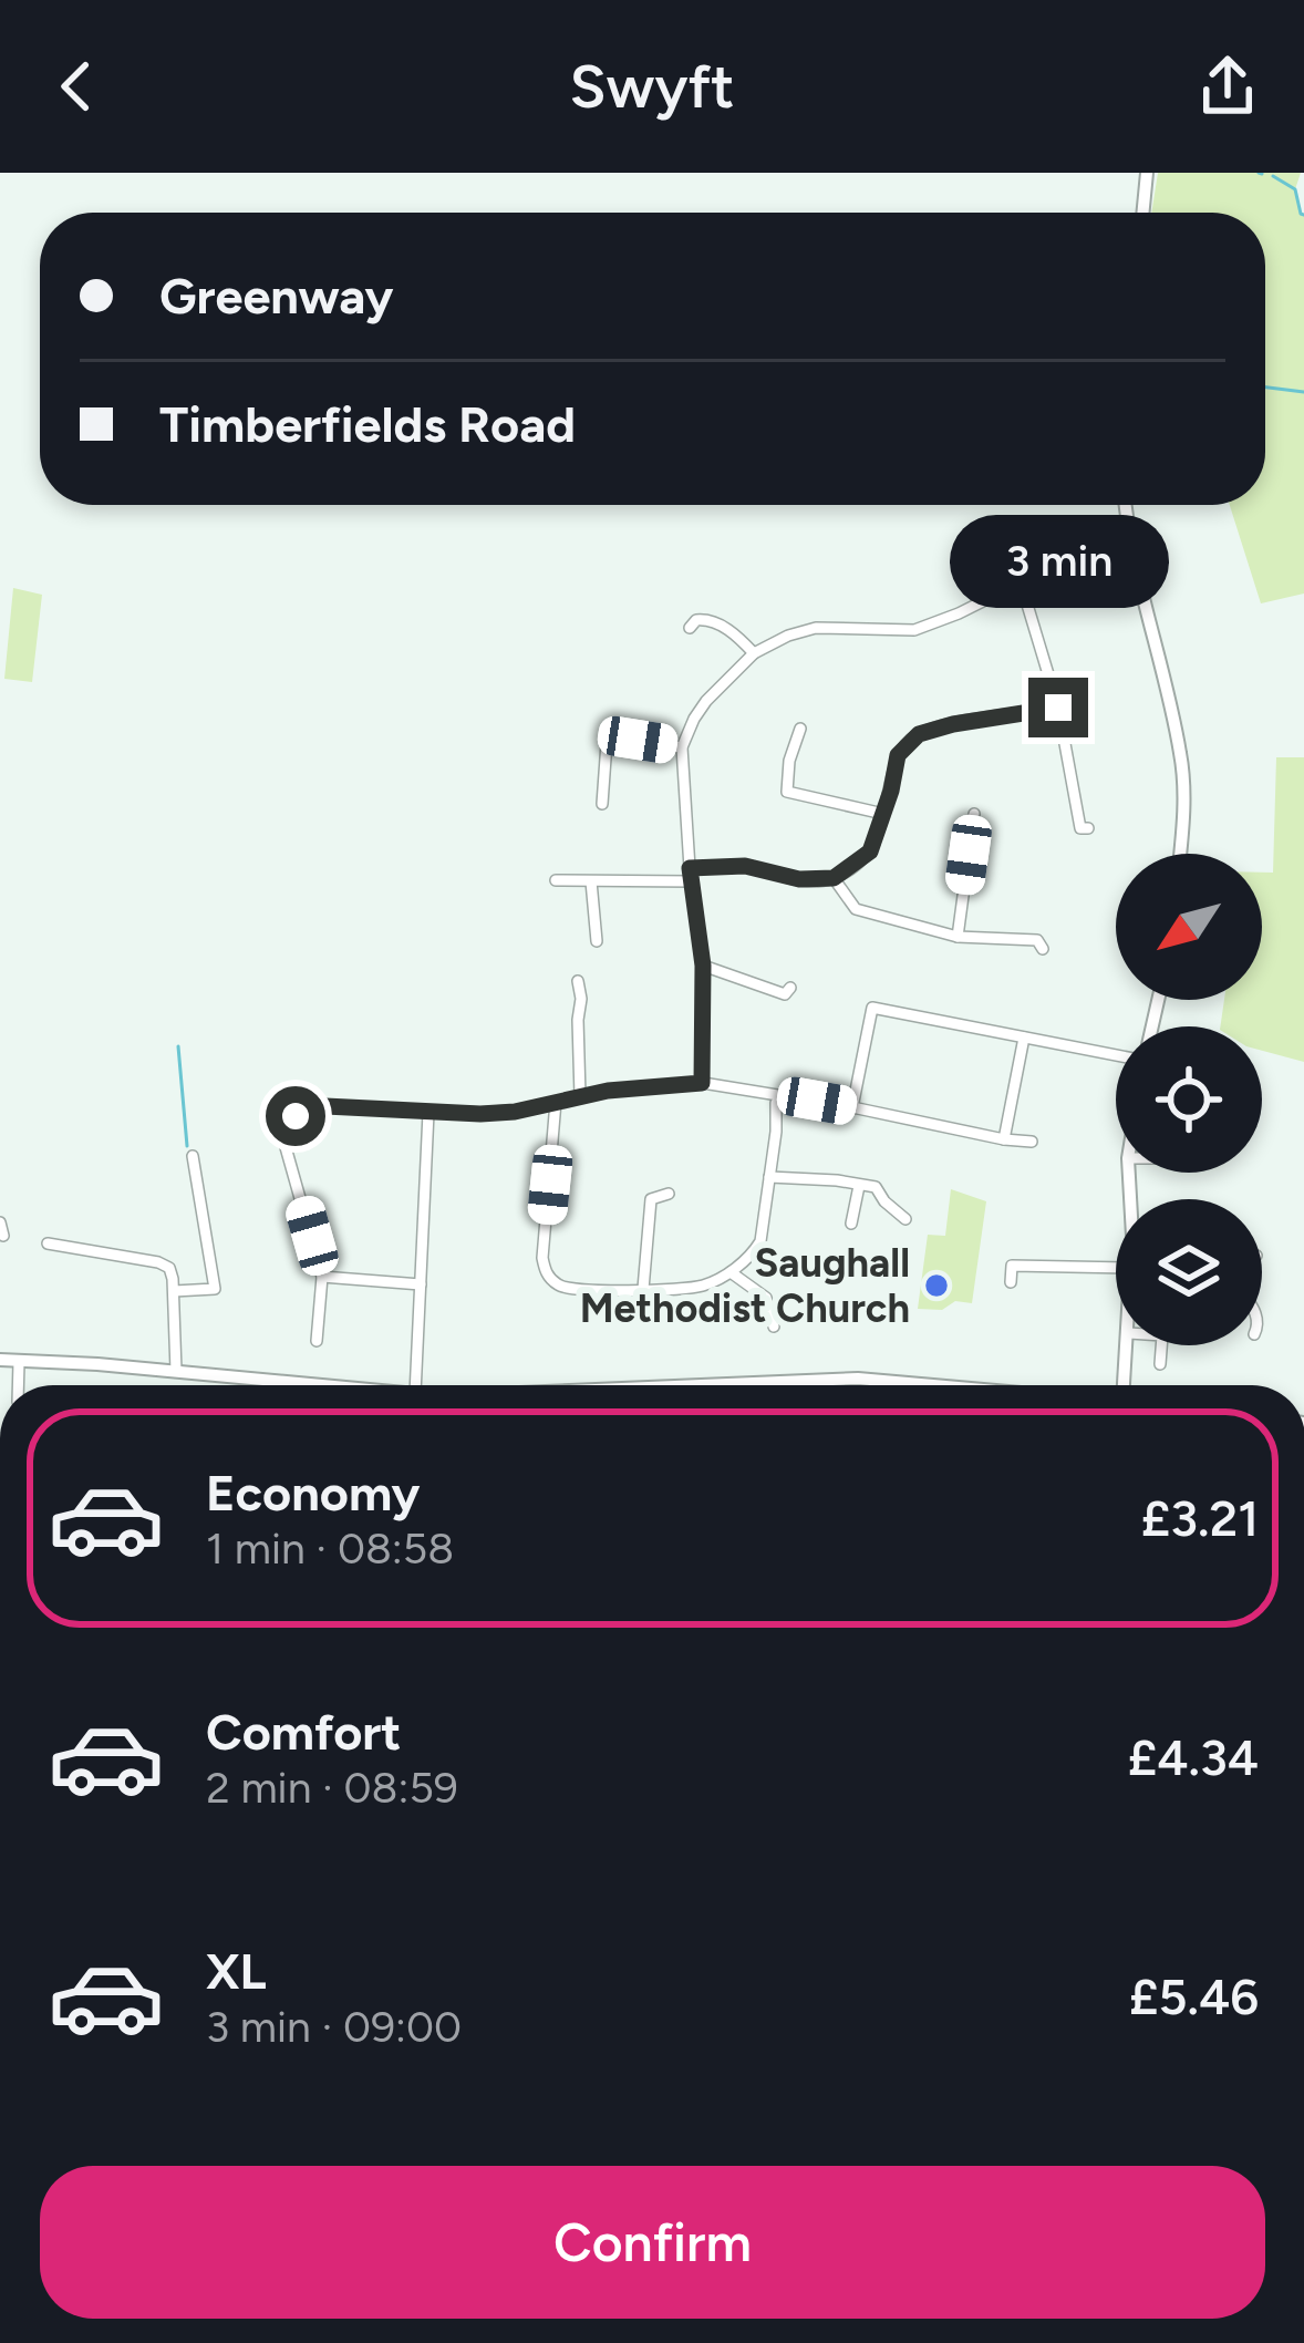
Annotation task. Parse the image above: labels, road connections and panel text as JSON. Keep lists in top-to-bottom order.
{
  "places": ["Saughall Methodist Church"],
  "north": "bottom left",
  "page": {
    "header": "Swyft",
    "banner": ["Greenway", "Timberfields Road"],
    "bubble": "3 min",
    "list": [
      {
        "name": "Economy",
        "note": "1 min · 08:58",
        "value": "£3.21"
      },
      {
        "name": "Comfort",
        "note": "2 min · 08:59",
        "value": "£4.34"
      },
      {
        "name": "XL",
        "note": "3 min · 09:00",
        "value": "£5.46"
      }
    ],
    "buttons": "Confirm"
  }
}
